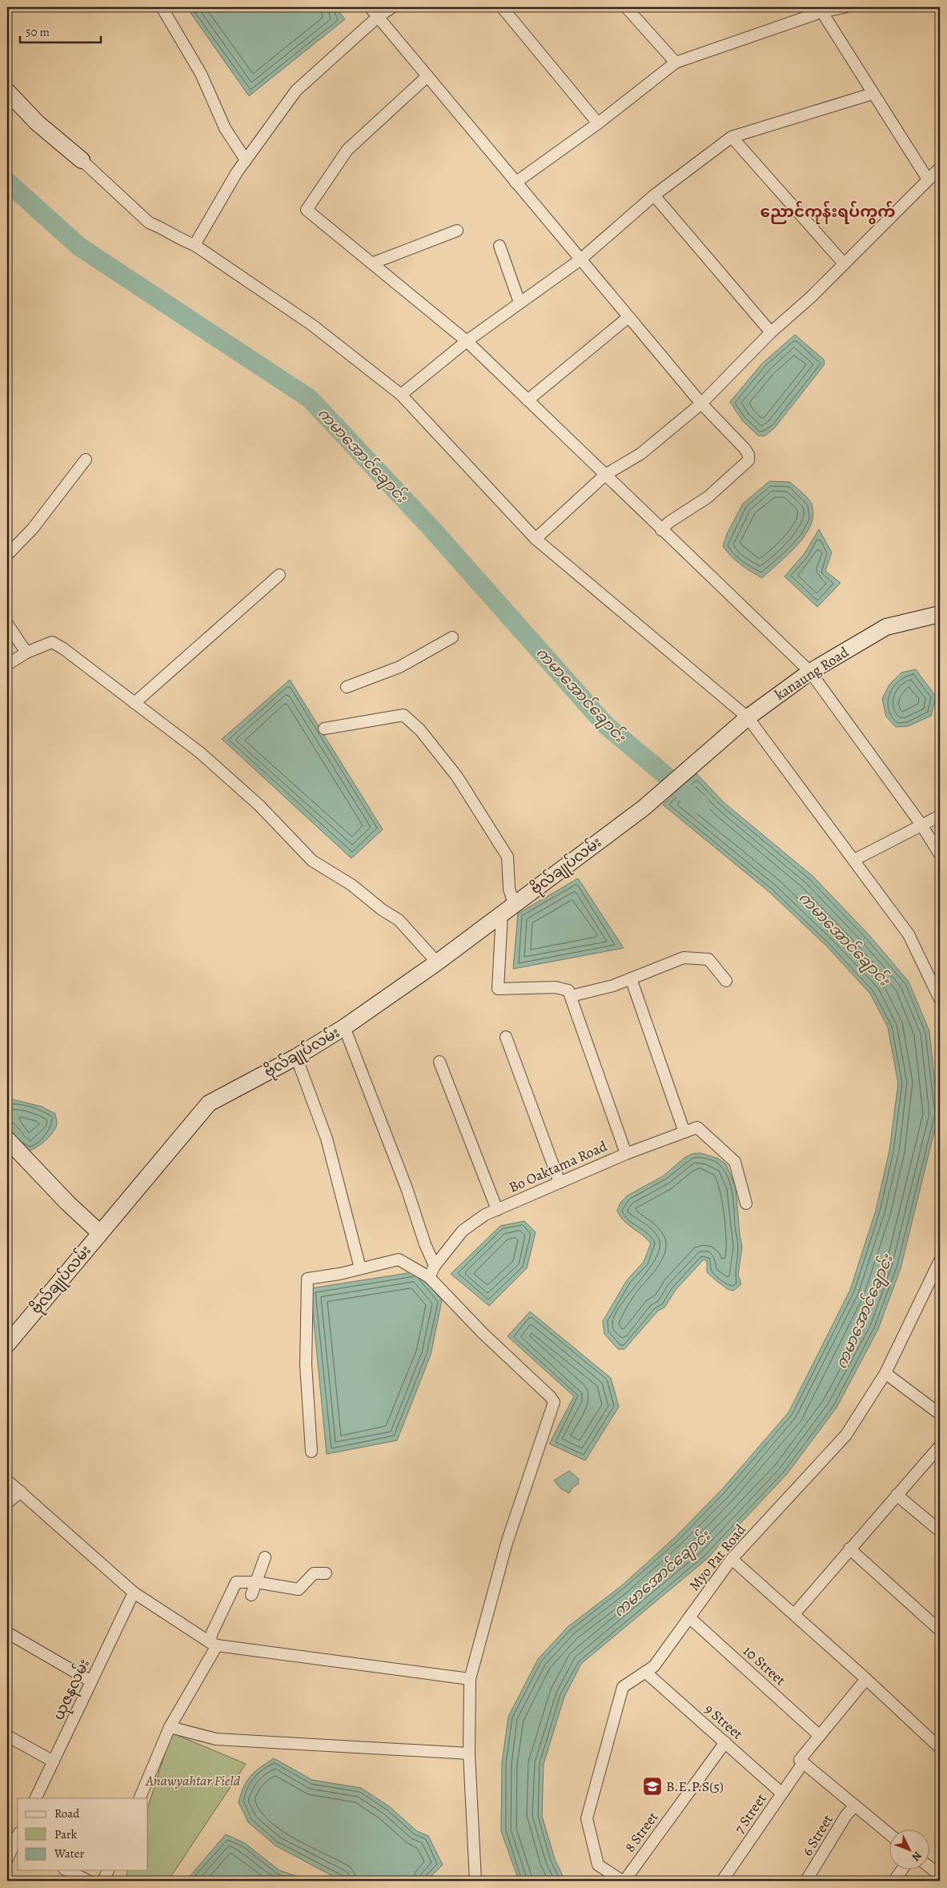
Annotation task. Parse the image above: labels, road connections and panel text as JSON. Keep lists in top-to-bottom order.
{
  "streets": {
    "street": [
      "kanaung Road",
      "ဗိုလ်ချုပ်လမ်း",
      "Bo Oaktama Road",
      "Myo Pat Road",
      "10 Street",
      "ယုဇနလမ်း",
      "9 Street",
      "7 Street",
      "8 Street",
      "6 Street"
    ]
  },
  "crossings": [
    ["kanaung Road", "ဗိုလ်ချုပ်လမ်း"],
    ["Myo Pat Road", "10 Street"],
    ["Myo Pat Road", "9 Street"],
    ["Myo Pat Road", "8 Street"],
    ["10 Street", "7 Street"],
    ["9 Street", "7 Street"],
    ["9 Street", "8 Street"]
  ],
  "districts": ["ညောင်ကုန်းရပ်ကွက်"],
  "water": ["ကမာအောင်ချောင်း"],
  "parks": ["Anawyahtar Field"],
  "places": {
    "school or university": ["B.E.P.S(5)"]
  },
  "legend": ["Road", "Park", "Water"],
  "scale_bar": "50 m",
  "north": "bottom right"
}
